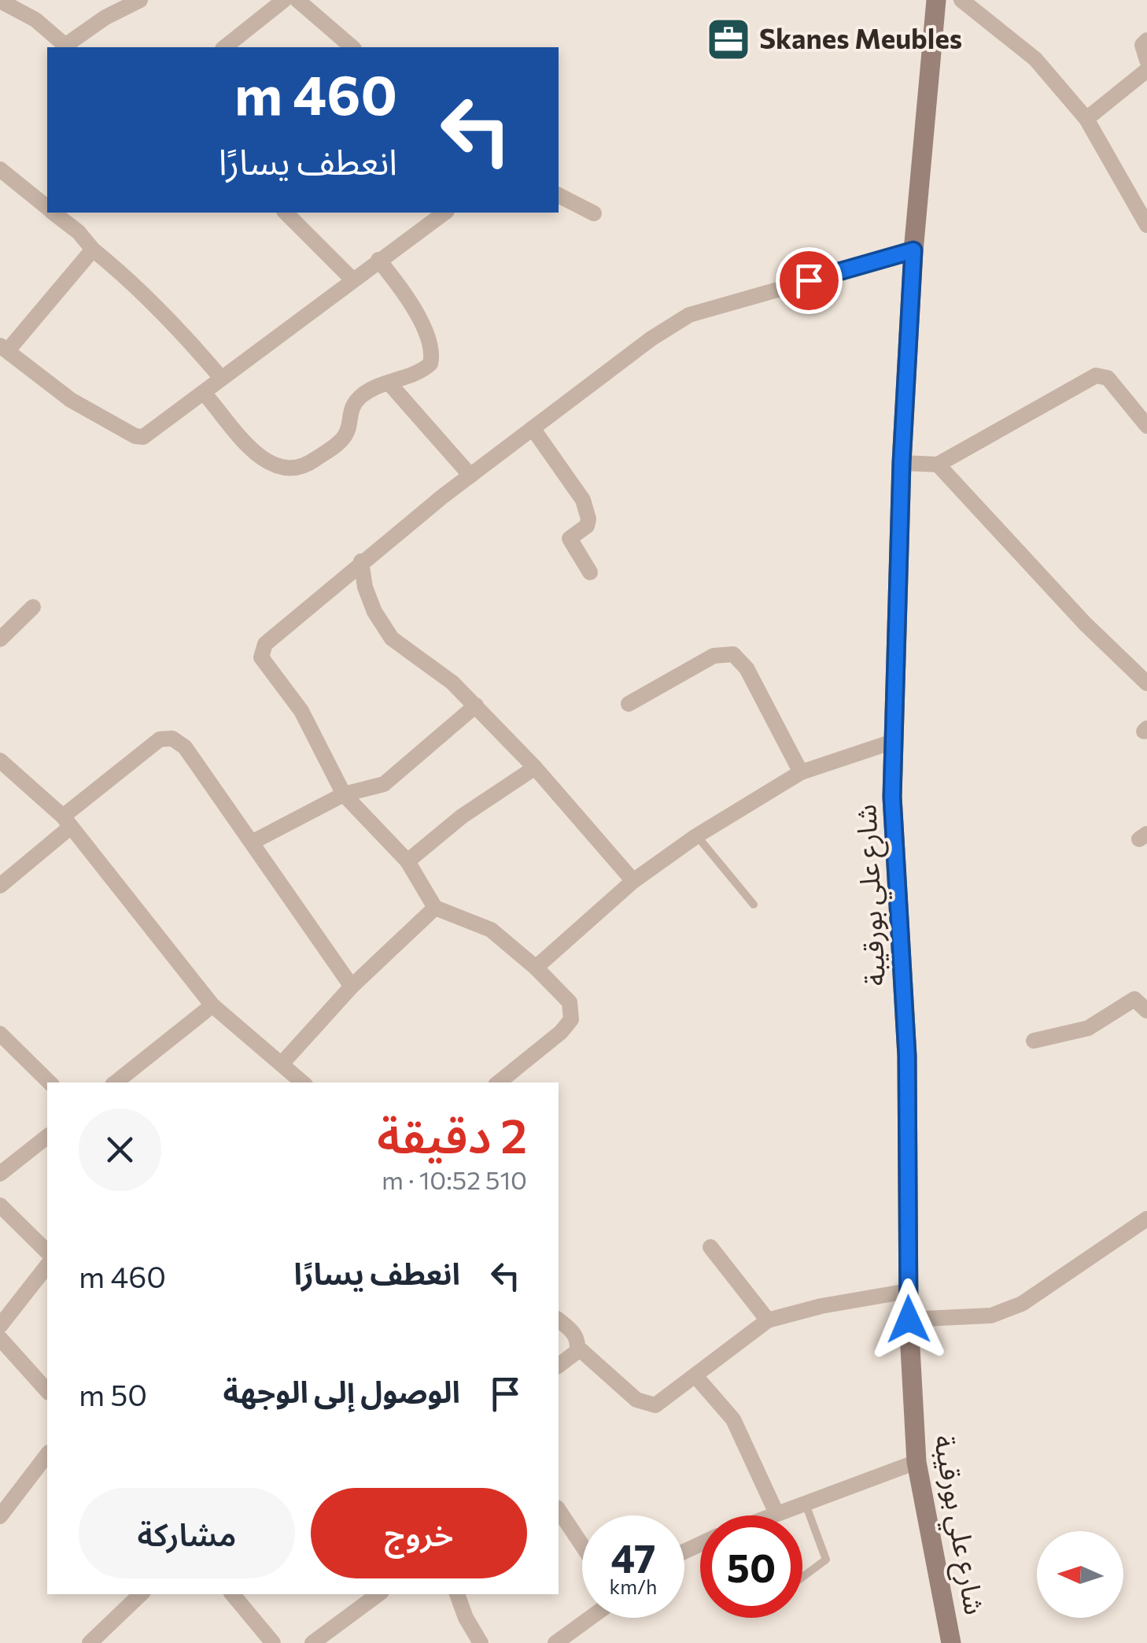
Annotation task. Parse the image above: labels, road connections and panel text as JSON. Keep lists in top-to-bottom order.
{
  "streets": {
    "main road": ["شارع علي بورقيبة"]
  },
  "places": {
    "office": ["Skanes Meubles"]
  },
  "north": "left",
  "page": {
    "turn": ["460 m", "انعطف يسارًا"],
    "heading": ["2 دقيقة", "510 m · 10:52"],
    "list": [
      {
        "name": "انعطف يسارًا",
        "value": "460 m"
      },
      {
        "name": "الوصول إلى الوجهة",
        "value": "50 m"
      }
    ],
    "buttons": ["خروج", "مشاركة"],
    "speed": "47 km/h",
    "limit": "50"
  }
}
